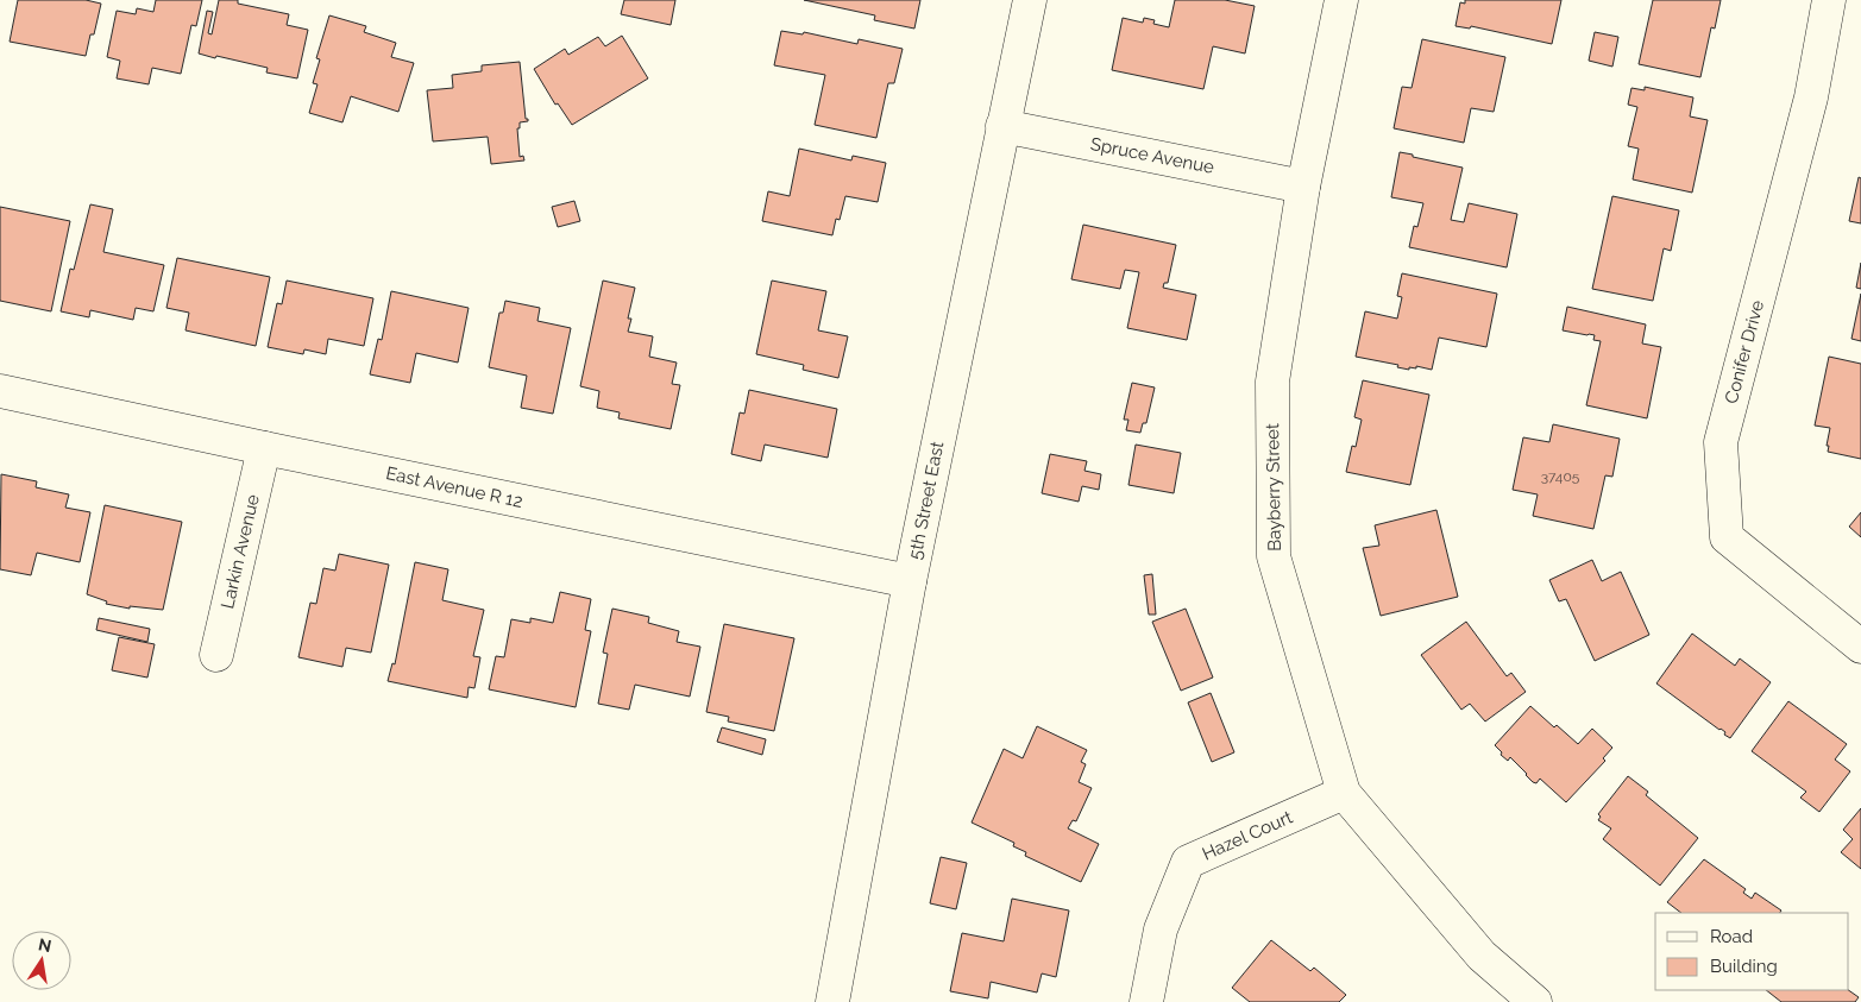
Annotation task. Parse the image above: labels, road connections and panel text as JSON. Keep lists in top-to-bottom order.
{
  "streets": {
    "street": [
      "Spruce Avenue",
      "Conifer Drive",
      "East Avenue R 12",
      "Bayberry Street",
      "5th Street East",
      "Larkin Avenue",
      "Hazel Court"
    ]
  },
  "crossings": [
    ["Spruce Avenue", "Bayberry Street"],
    ["Spruce Avenue", "5th Street East"],
    ["East Avenue R 12", "5th Street East"],
    ["East Avenue R 12", "Larkin Avenue"],
    ["Bayberry Street", "Hazel Court"]
  ],
  "house_numbers": ["37405"],
  "legend": ["Road", "Building"],
  "north": "top"
}
